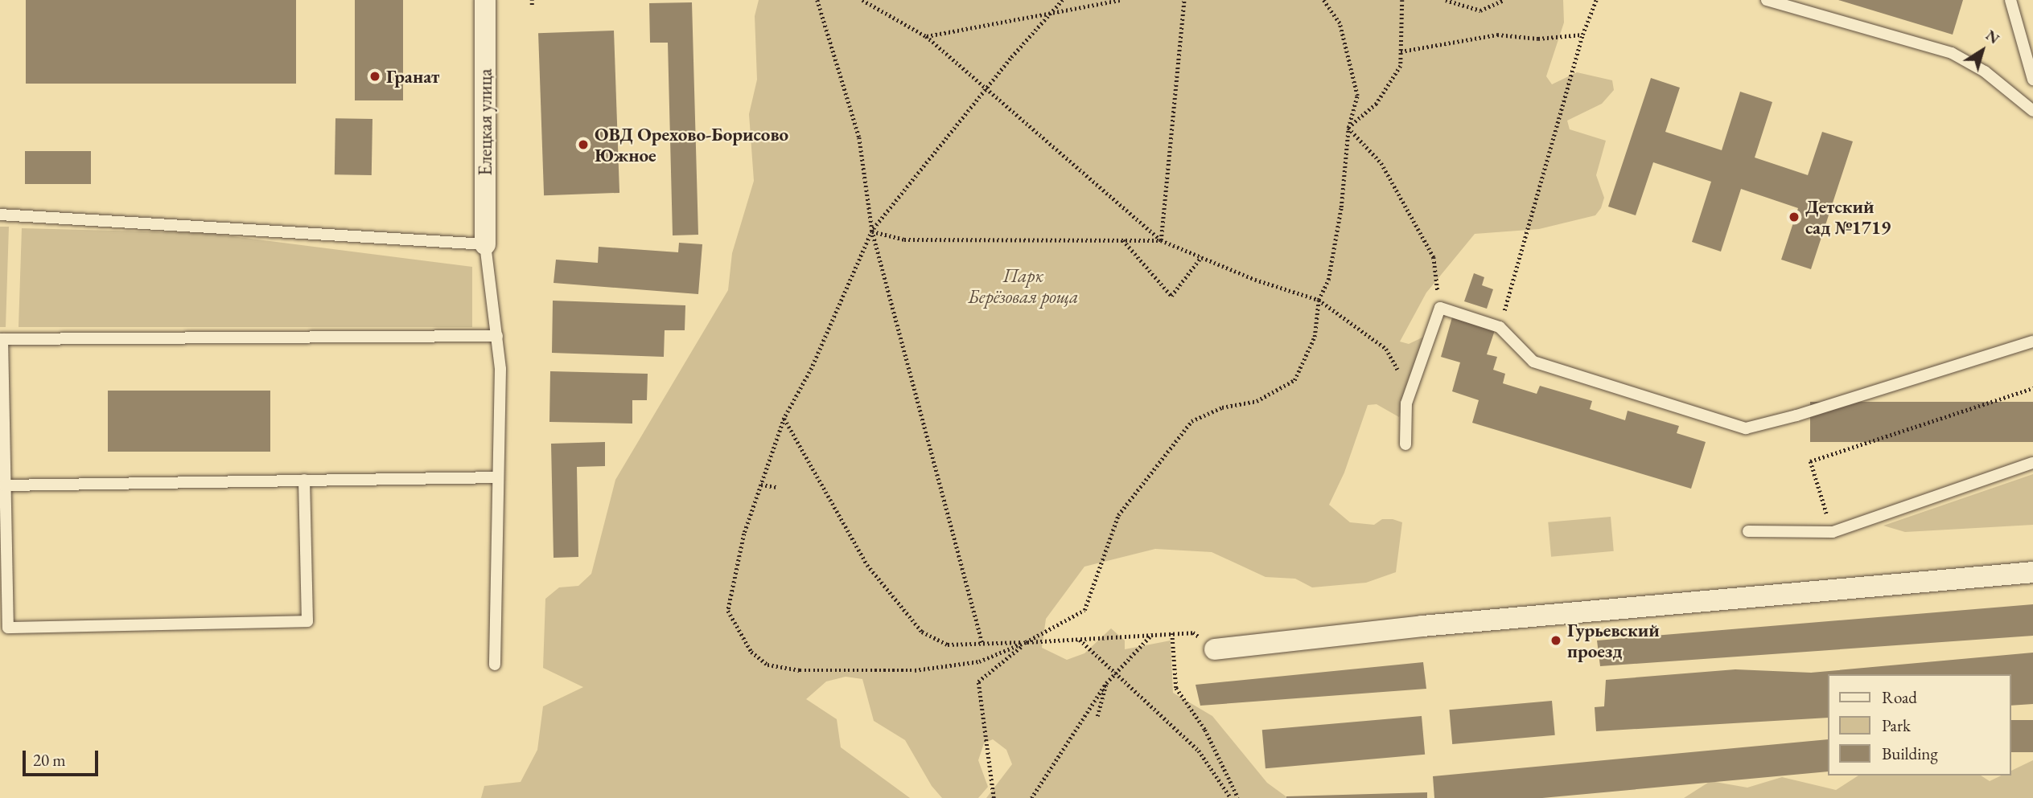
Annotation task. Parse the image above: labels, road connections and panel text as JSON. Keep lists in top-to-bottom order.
{
  "streets": {
    "street": ["Елецкая улица"]
  },
  "parks": ["Парк Берёзовая роща"],
  "places": [
    "Гранат",
    "ОВД Орехово-Борисово Южное",
    "Детский сад №1719",
    "Гурьевский проезд"
  ],
  "legend": ["Road", "Park", "Building"],
  "scale_bar": "20 m",
  "north": "top right"
}
